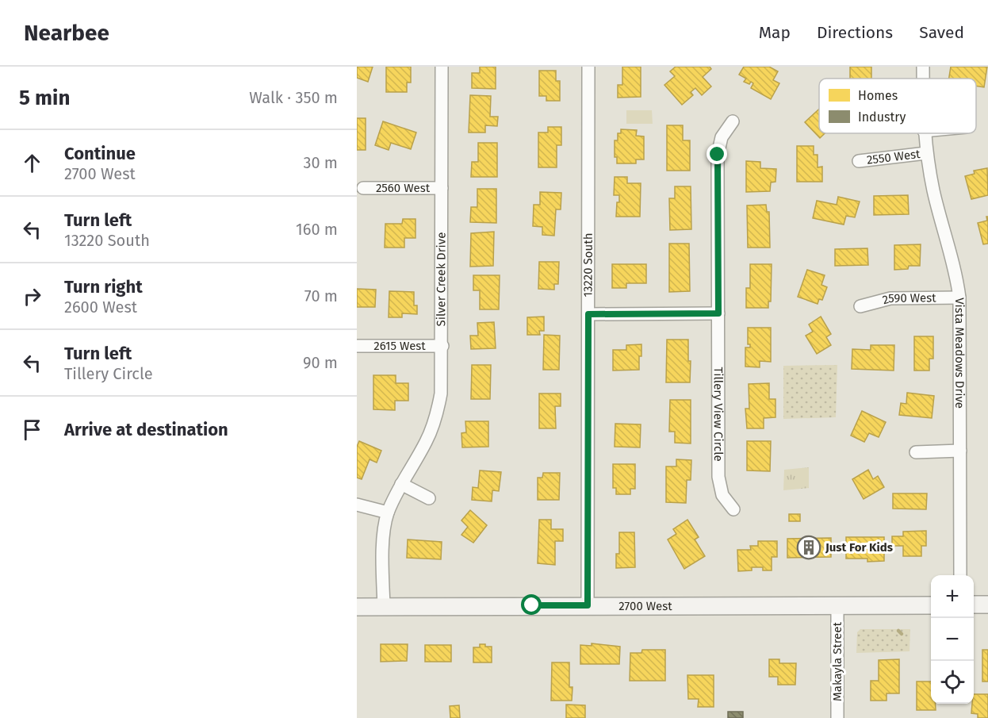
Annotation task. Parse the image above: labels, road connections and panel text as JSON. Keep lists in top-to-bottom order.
{
  "streets": {
    "main road": ["2700 West"],
    "street": [
      "2550 West",
      "2560 West",
      "13220 South",
      "Silver Creek Drive",
      "2590 West",
      "2615 West",
      "Vista Meadows Drive",
      "Tillery View Circle",
      "Makayla Street"
    ]
  },
  "crossings": [
    ["2550 West", "Vista Meadows Drive"],
    ["2560 West", "Silver Creek Drive"],
    ["13220 South", "2700 West"],
    ["Silver Creek Drive", "2615 West"],
    ["Silver Creek Drive", "2700 West"],
    ["2590 West", "Vista Meadows Drive"],
    ["2700 West", "Makayla Street"]
  ],
  "places": {
    "building": ["Just For Kids"]
  },
  "legend": ["Homes", "Industry"],
  "page": {
    "header": "Nearbee",
    "nav": ["Map", "Directions", "Saved"],
    "heading": ["5 min", "Walk · 350 m"],
    "list": [
      ["Continue", "2700 West", "30 m"],
      ["Turn left", "13220 South", "160 m"],
      ["Turn right", "2600 West", "70 m"],
      ["Turn left", "Tillery Circle", "90 m"],
      "Arrive at destination"
    ],
    "map_buttons": ["+", "−"]
  }
}
